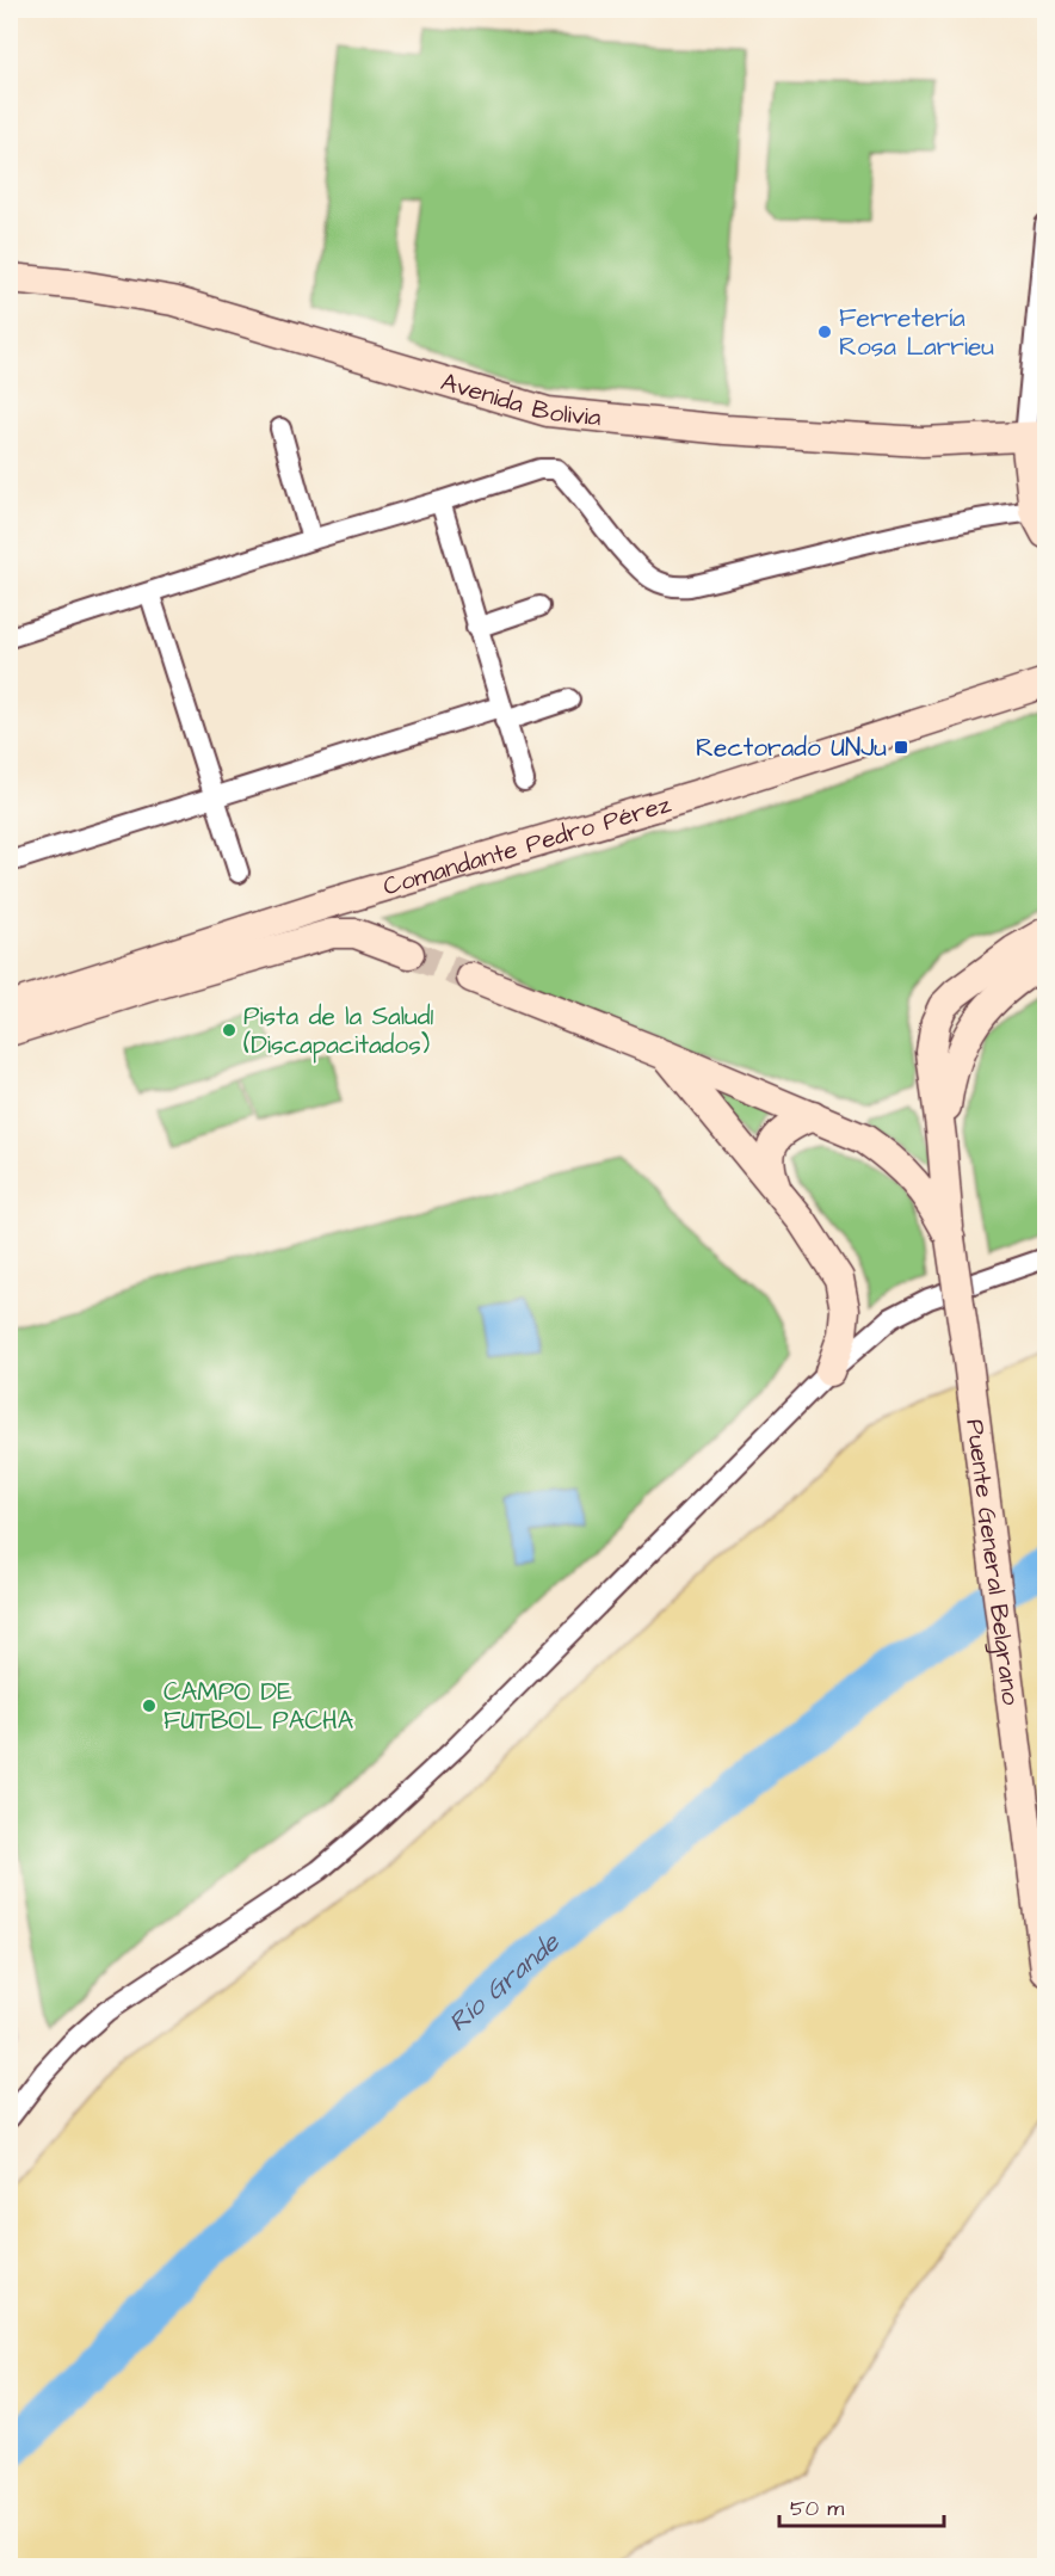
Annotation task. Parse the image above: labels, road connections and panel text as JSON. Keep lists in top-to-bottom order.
{
  "streets": {
    "main road": ["Avenida Bolivia", "Comandante Pedro Pérez", "Puente General Belgrano"]
  },
  "water": ["Río Grande"],
  "places": {
    "other": ["Ferretería Rosa Larrieu", "Pista de la Salud1 (Discapacitados)", "CAMPO DE FUTBOL PACHA"],
    "transit": ["Rectorado UNJu"]
  },
  "scale_bar": "50 m"
}
